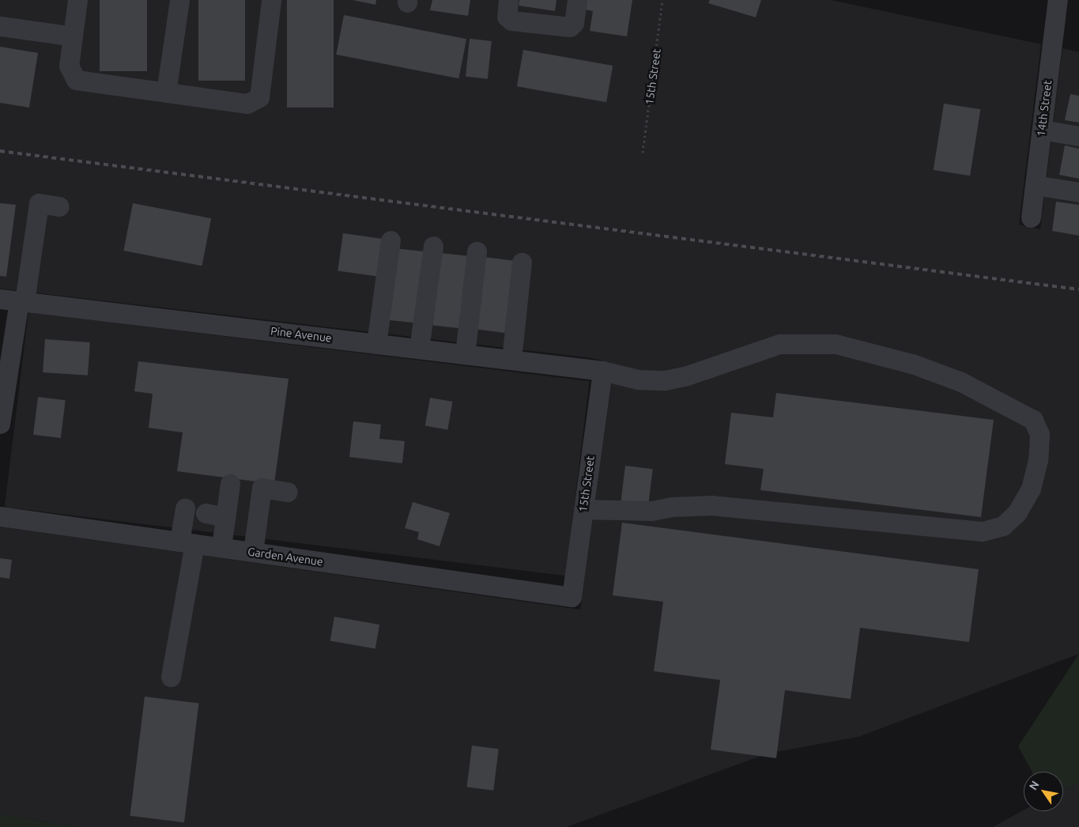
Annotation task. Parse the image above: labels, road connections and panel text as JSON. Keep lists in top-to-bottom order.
{
  "streets": {
    "street": [
      "15th Street",
      "14th Street",
      "Pine Avenue",
      "Garden Avenue"
    ]
  },
  "crossings": [
    ["15th Street", "Pine Avenue"],
    ["15th Street", "Garden Avenue"]
  ],
  "north": "top left"
}
